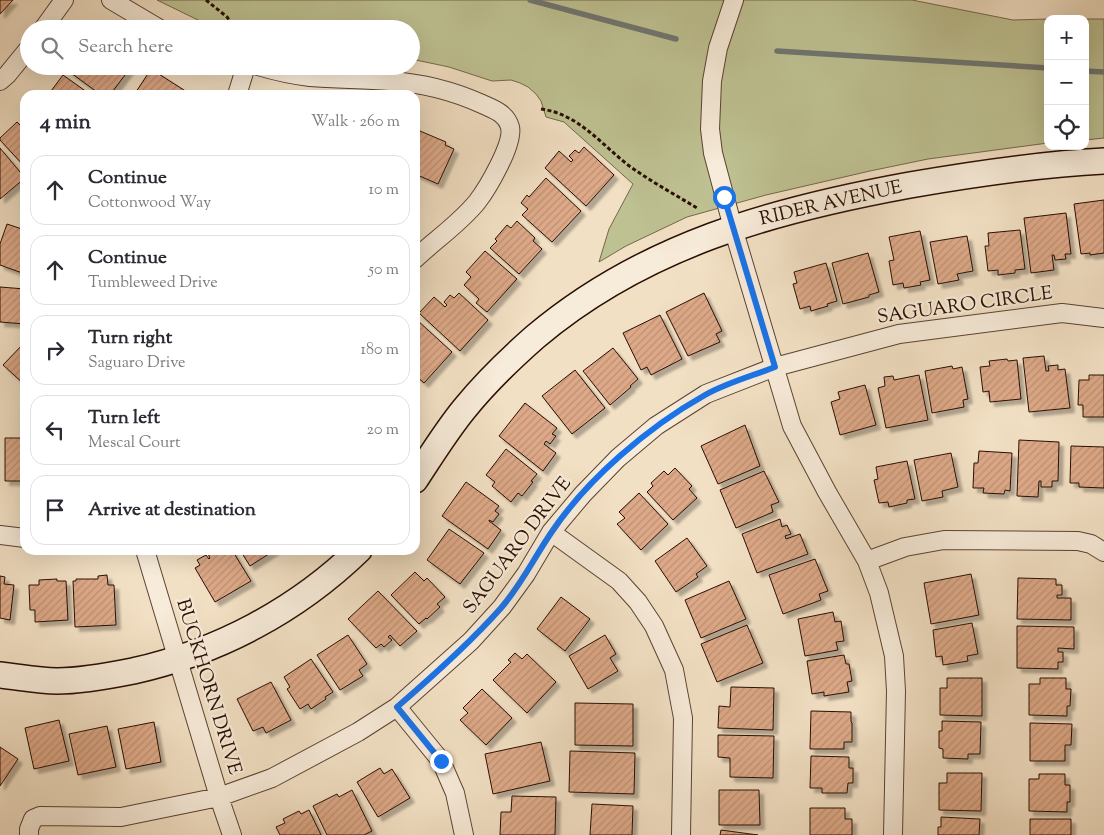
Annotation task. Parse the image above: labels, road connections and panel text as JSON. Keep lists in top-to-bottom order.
{
  "streets": {
    "street": [
      "RIDER AVENUE",
      "SAGUARO CIRCLE",
      "SAGUARO DRIVE",
      "BUCKHORN DRIVE"
    ]
  },
  "crossings": [
    ["SAGUARO CIRCLE", "SAGUARO DRIVE"],
    ["SAGUARO DRIVE", "BUCKHORN DRIVE"]
  ],
  "page": {
    "map_buttons": ["+", "−"],
    "search": "Search here",
    "heading": ["4 min", "Walk · 260 m"],
    "list": [
      ["Continue", "Cottonwood Way", "10 m"],
      ["Continue", "Tumbleweed Drive", "50 m"],
      ["Turn right", "Saguaro Drive", "180 m"],
      ["Turn left", "Mescal Court", "20 m"],
      "Arrive at destination"
    ]
  }
}
